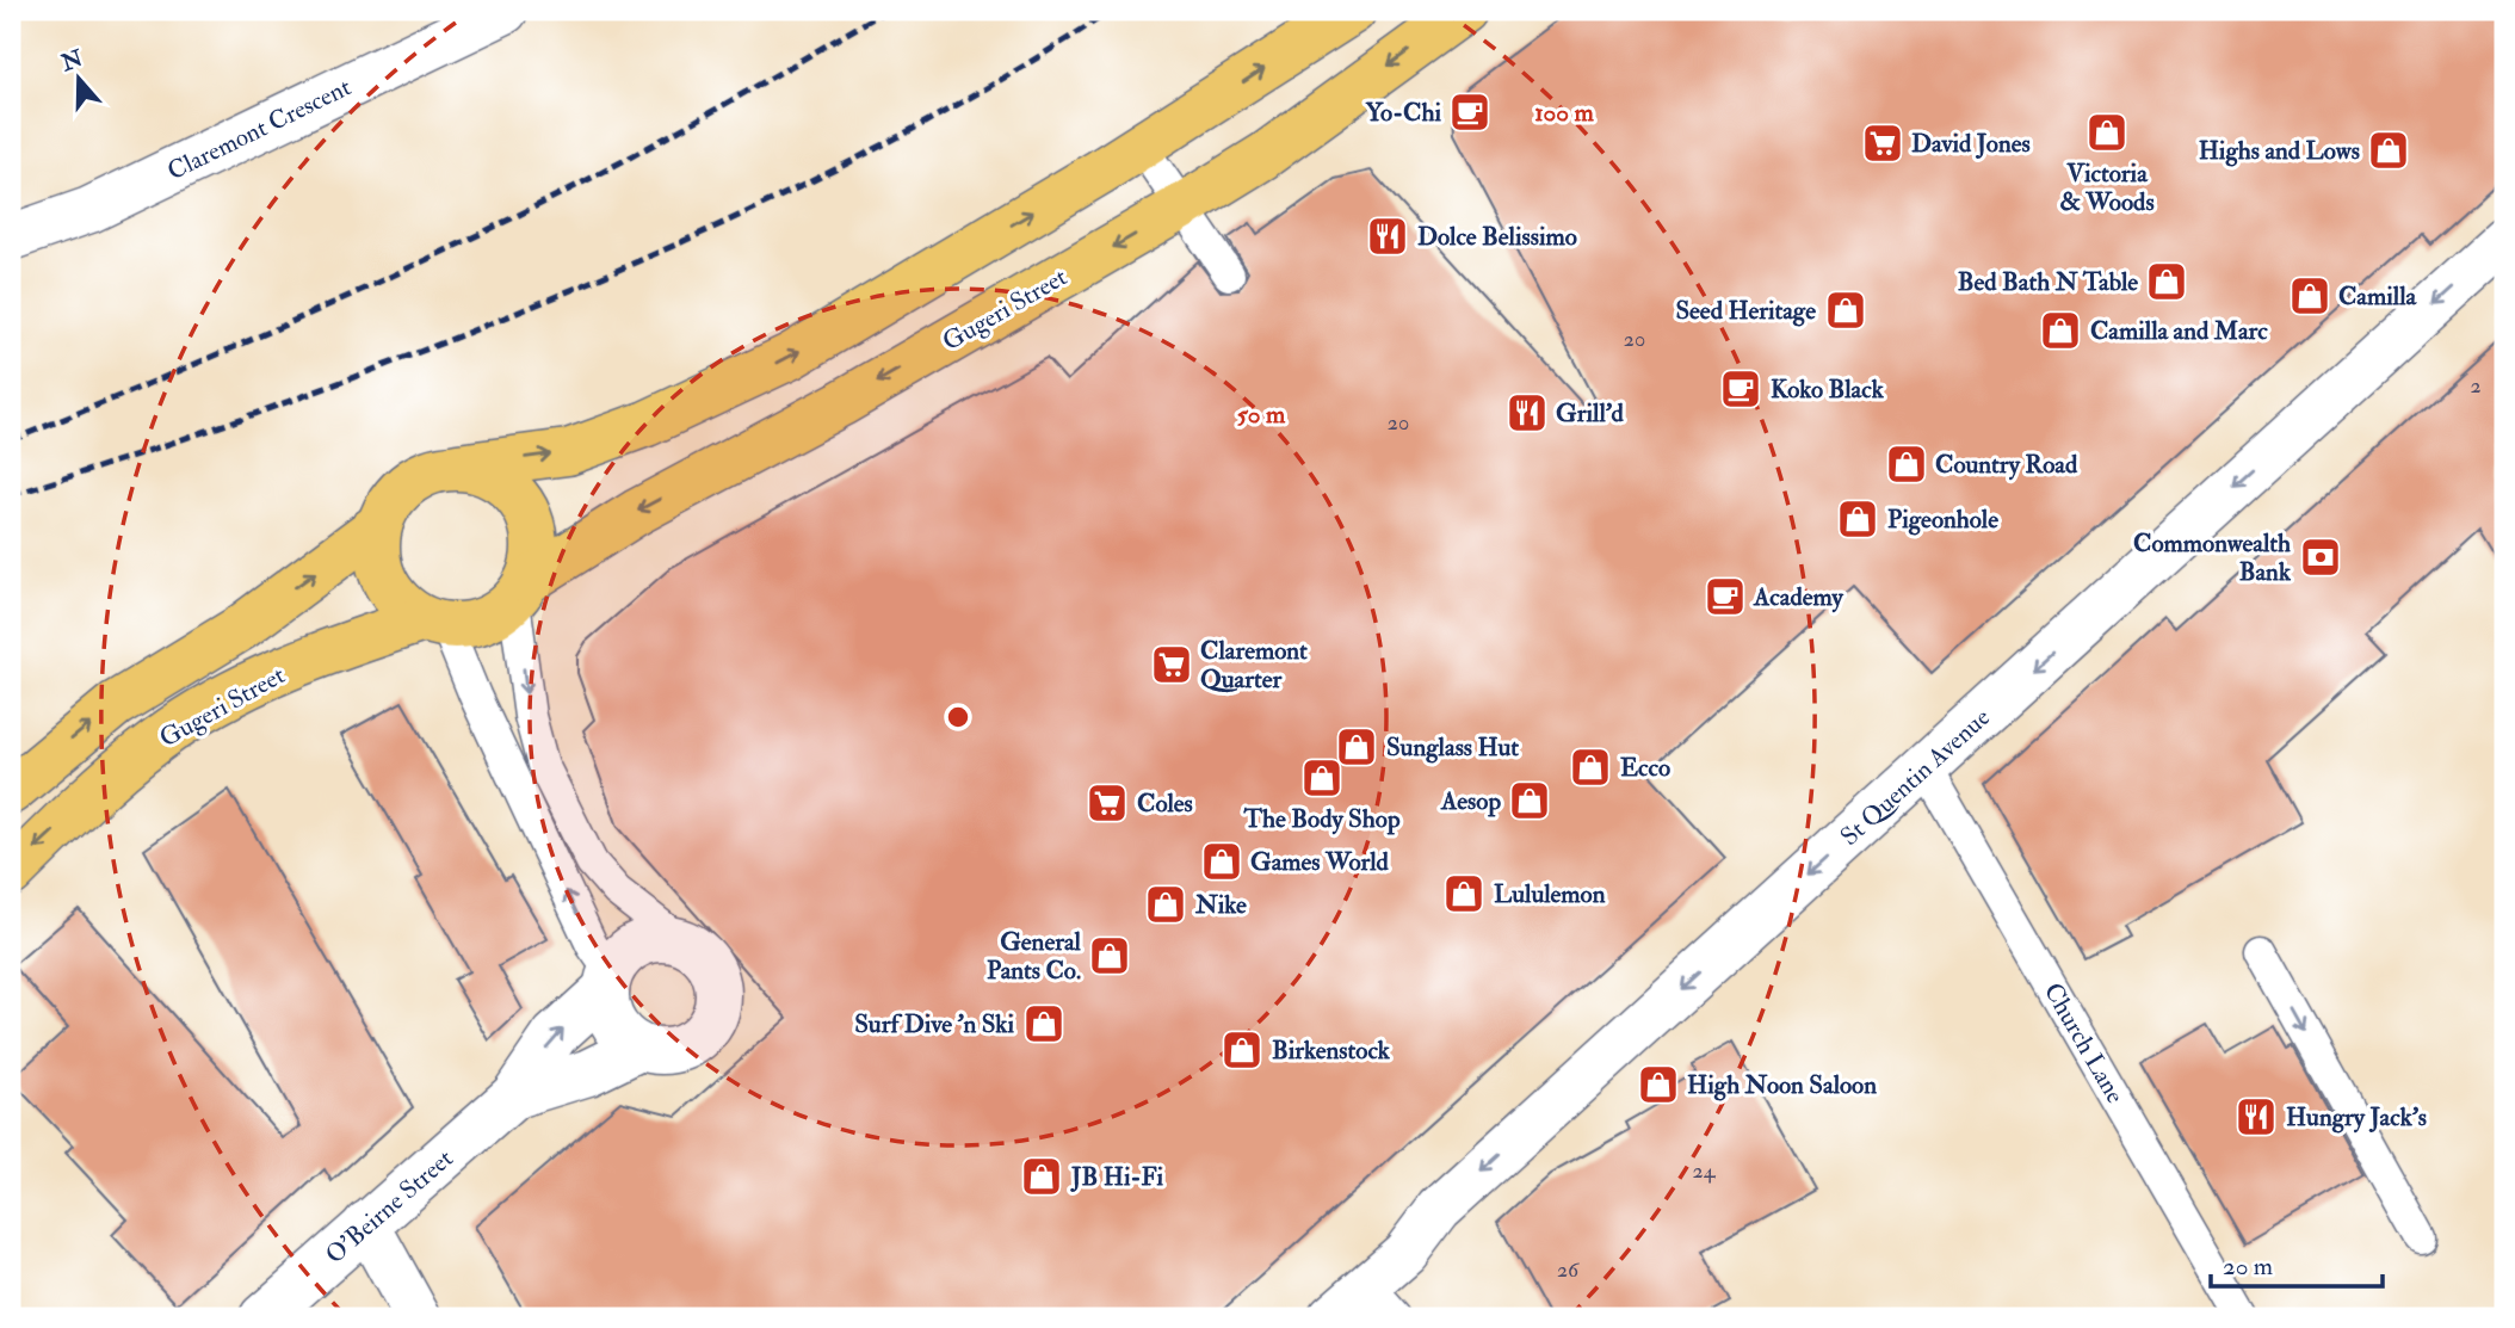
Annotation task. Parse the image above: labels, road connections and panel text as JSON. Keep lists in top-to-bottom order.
{
  "streets": {
    "main road": ["Gugeri Street"],
    "street": ["Claremont Crescent", "St Quentin Avenue", "O'Beirne Street"],
    "lane": ["Church Lane"]
  },
  "crossings": [
    ["St Quentin Avenue", "Church Lane"]
  ],
  "one_way": ["St Quentin Avenue"],
  "places": {
    "cafe": ["Yo-Chi", "Koko Black", "Academy"],
    "shop": [
      "Victoria & Woods",
      "Highs and Lows",
      "Bed Bath N Table",
      "Camilla",
      "Seed Heritage",
      "Camilla and Marc",
      "Country Road",
      "Pigeonhole",
      "Sunglass Hut",
      "Ecco",
      "The Body Shop",
      "Aesop",
      "Games World",
      "Lululemon",
      "Nike",
      "General Pants Co.",
      "Surf Dive 'n Ski",
      "Birkenstock",
      "High Noon Saloon",
      "JB Hi-Fi"
    ],
    "supermarket": ["David Jones", "Claremont Quarter", "Coles"],
    "restaurant": ["Dolce Belissimo", "Grill'd", "Hungry Jack's"],
    "bank": ["Commonwealth Bank"]
  },
  "house_numbers": [
    "20",
    "2",
    "20",
    "24",
    "26"
  ],
  "scale_bar": "20 m",
  "north": "top",
  "rings": ["100 m", "50 m"]
}
